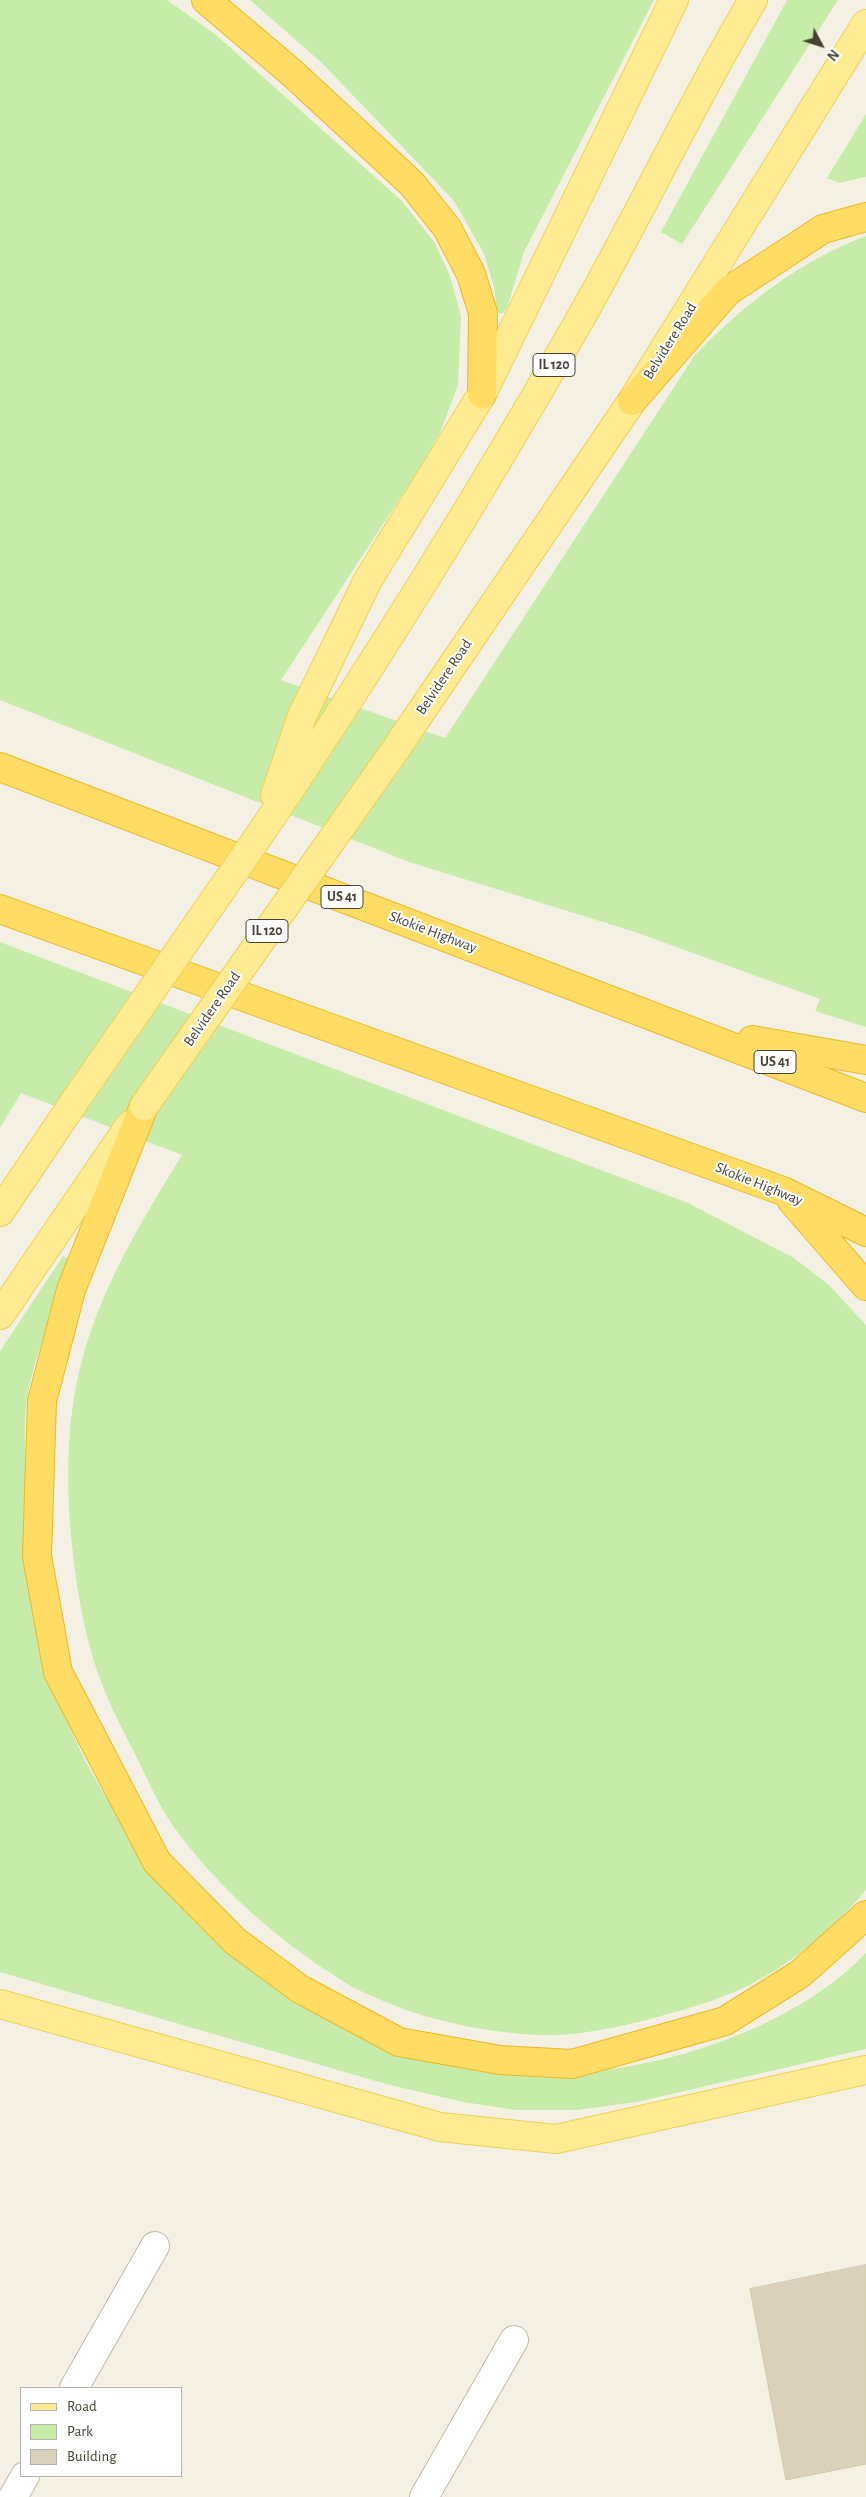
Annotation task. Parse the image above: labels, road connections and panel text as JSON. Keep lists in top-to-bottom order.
{
  "streets": {
    "highway": ["US 41", "Skokie Highway"],
    "main road": ["Belvidere Road", "IL 120"]
  },
  "legend": ["Road", "Park", "Building"],
  "north": "bottom right"
}
